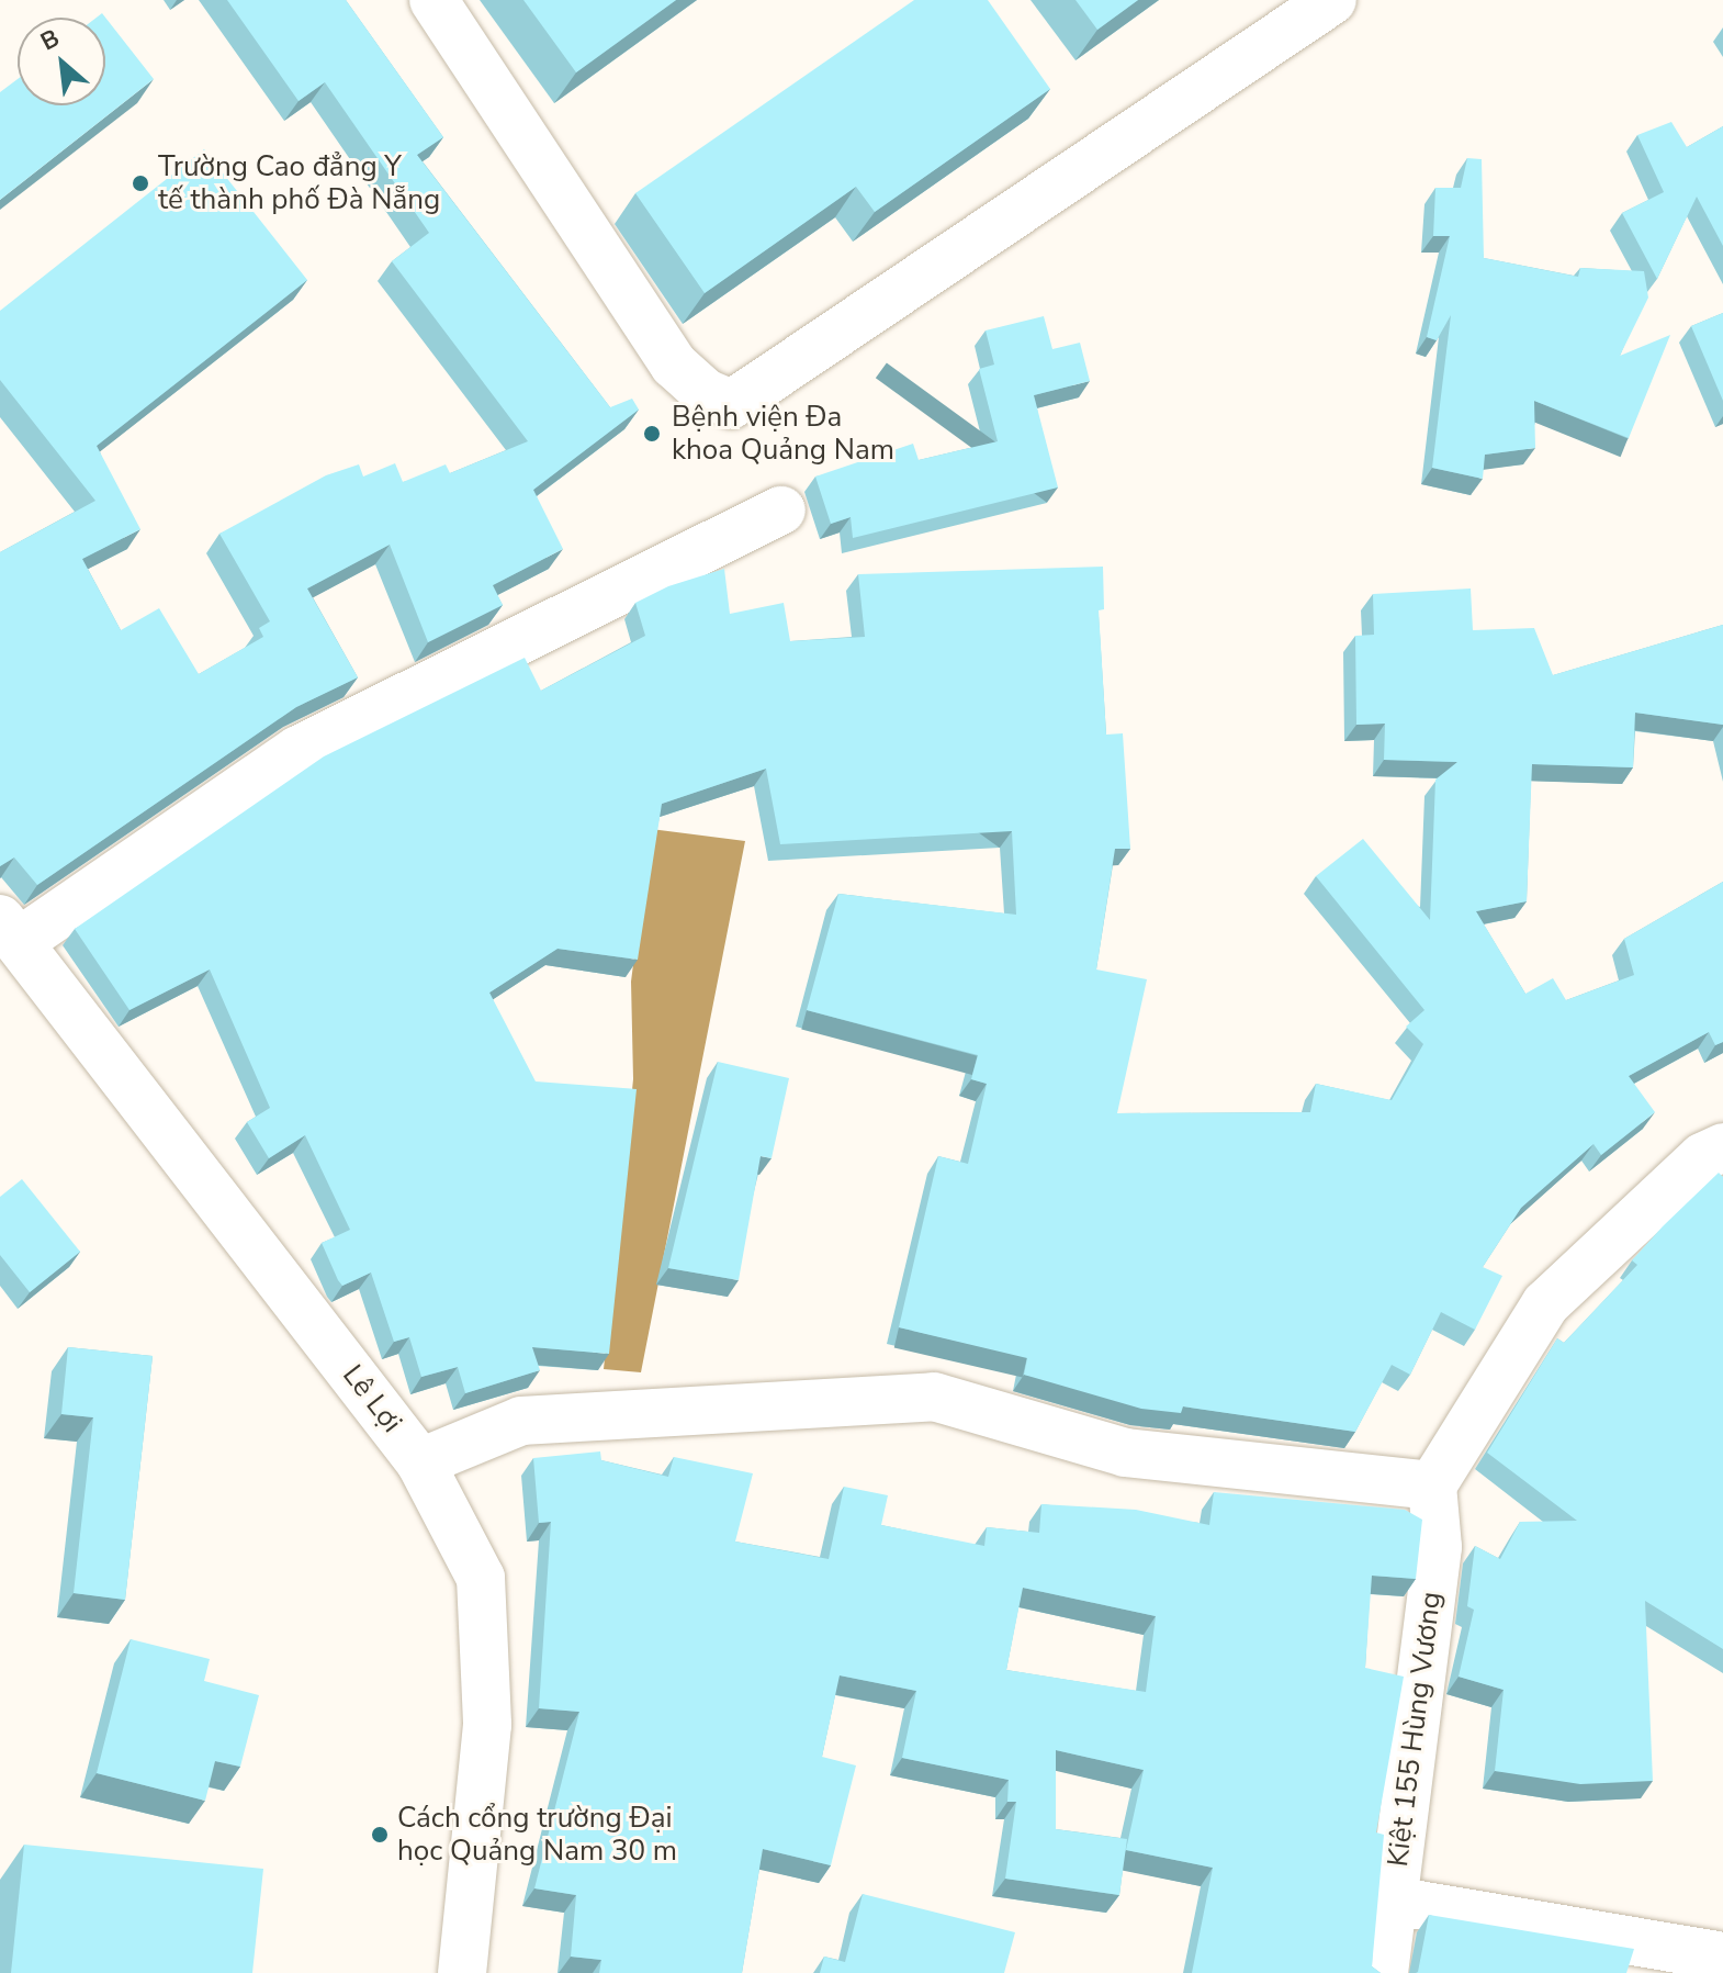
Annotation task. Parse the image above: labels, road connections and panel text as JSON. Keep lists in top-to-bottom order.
{
  "streets": {
    "street": ["Lê Lợi", "Kiệt 155 Hùng Vương"]
  },
  "places": ["Trường Cao đẳng Y tế thành phố Đà Nẵng", "Bệnh viện Đa khoa Quảng Nam", "Cách cổng trường Đại học Quảng Nam 30 m"],
  "north": "top left"
}
